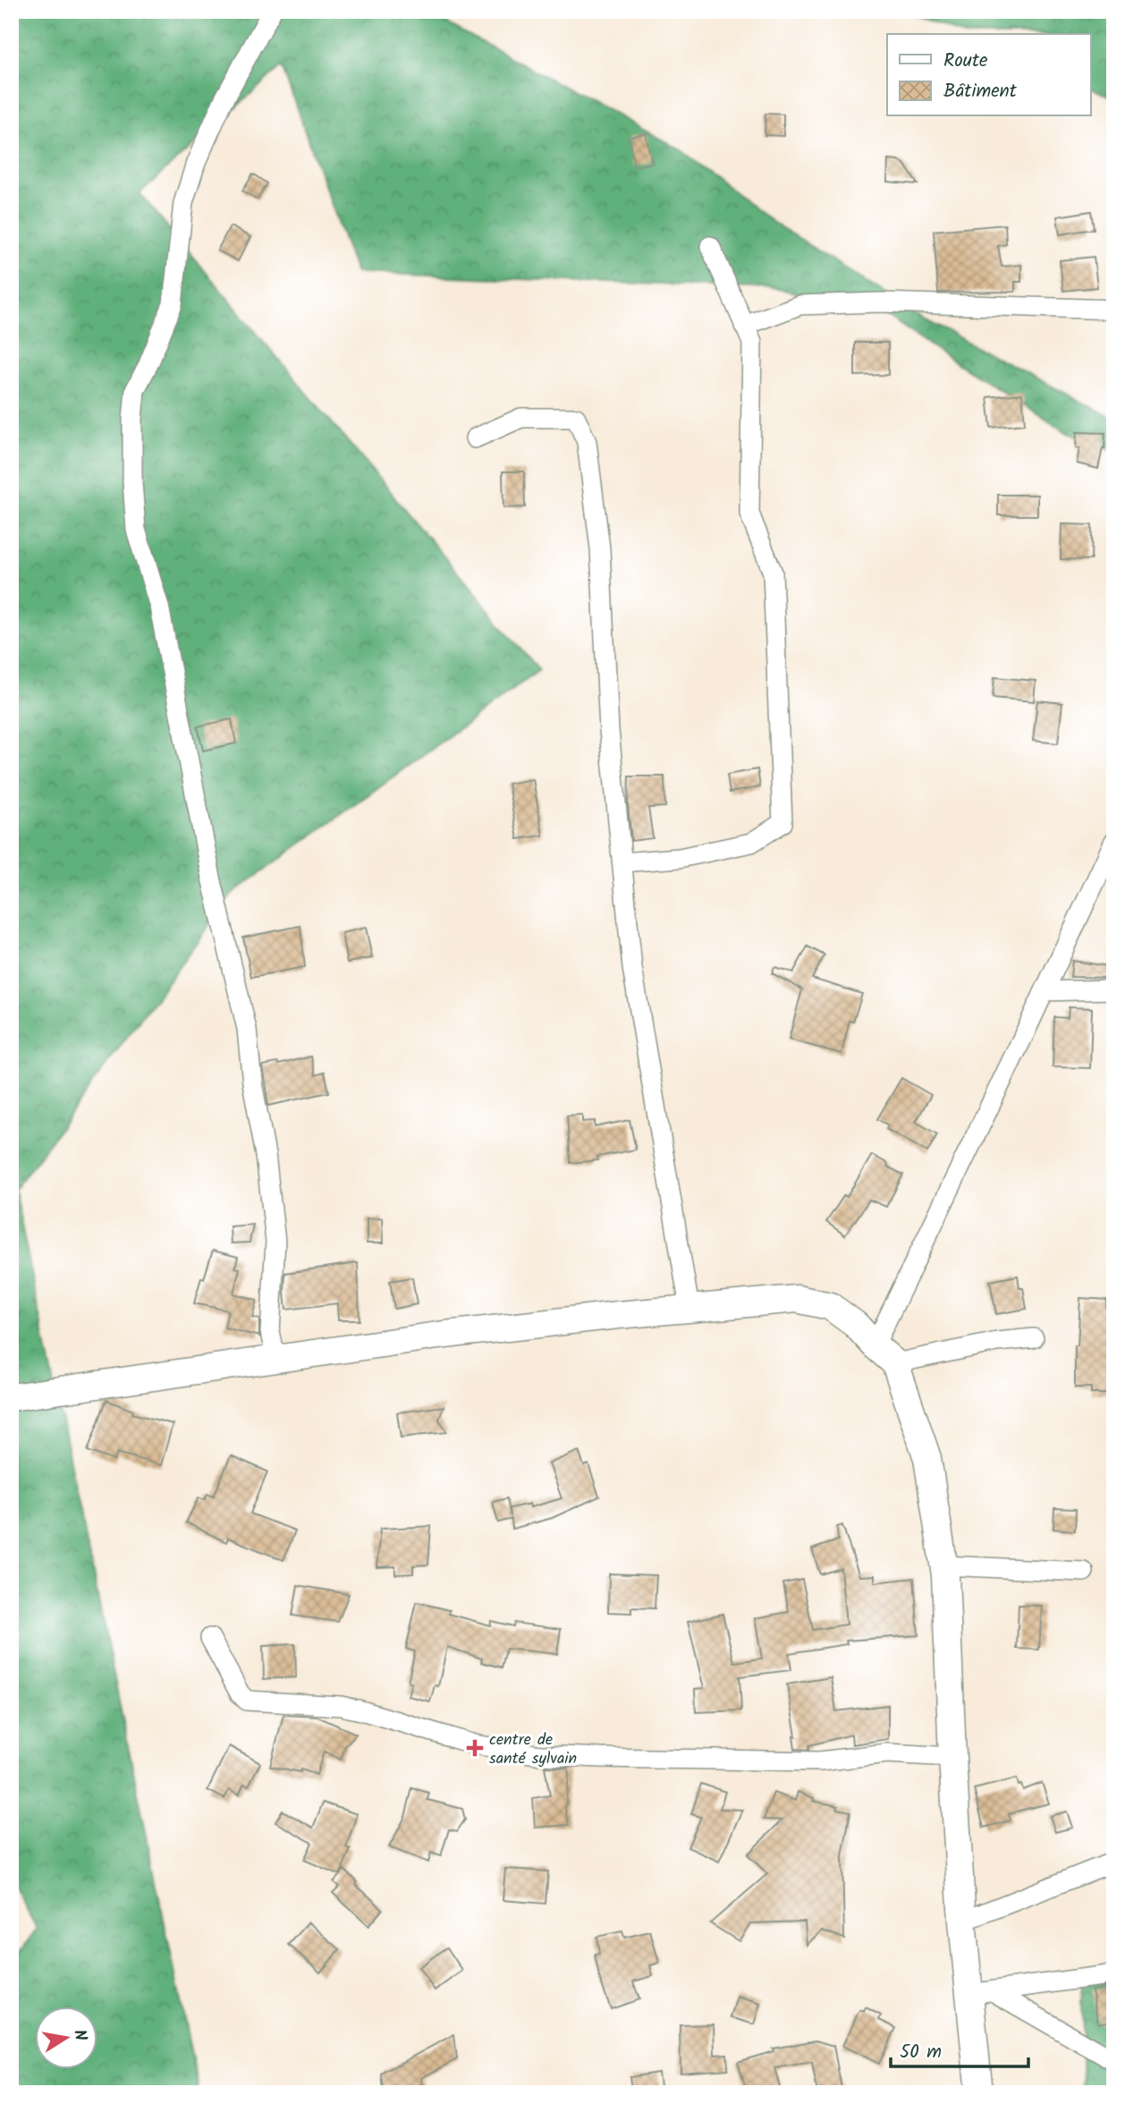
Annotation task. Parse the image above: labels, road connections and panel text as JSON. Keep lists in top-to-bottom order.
{
  "places": {
    "health": ["centre de santé sylvain"]
  },
  "legend": ["Route", "Bâtiment"],
  "scale_bar": "50 m",
  "north": "right"
}
